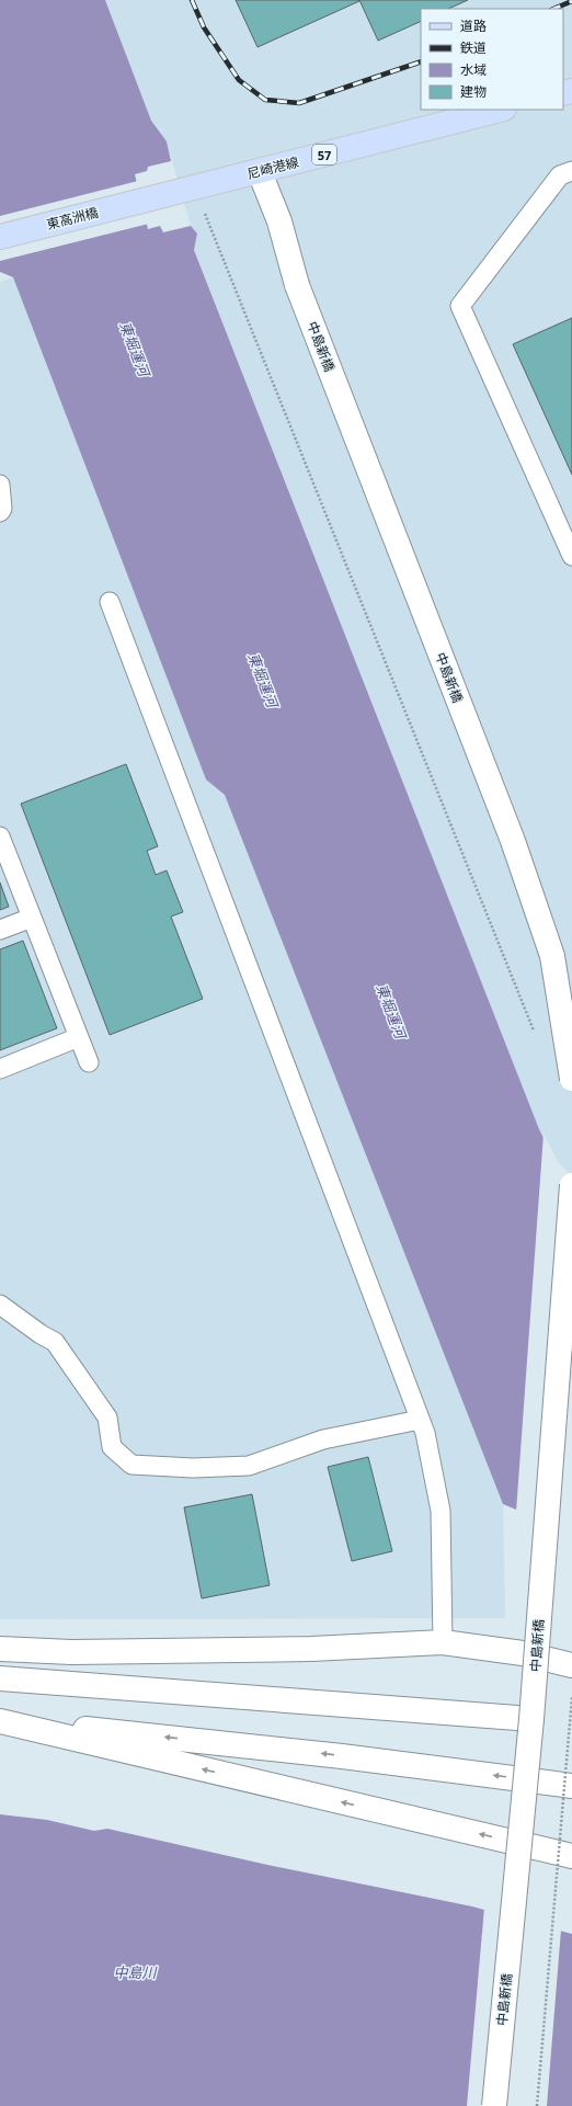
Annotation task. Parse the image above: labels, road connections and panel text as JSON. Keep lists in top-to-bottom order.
{
  "streets": {
    "main road": ["57", "尼崎港線", "東高洲橋"],
    "street": ["中島新橋"]
  },
  "crossings": [
    ["尼崎港線", "東高洲橋"],
    ["尼崎港線", "中島新橋"]
  ],
  "water": ["東堀運河", "中島川"],
  "legend": [
    "道路",
    "鉄道",
    "水域",
    "建物"
  ]
}
